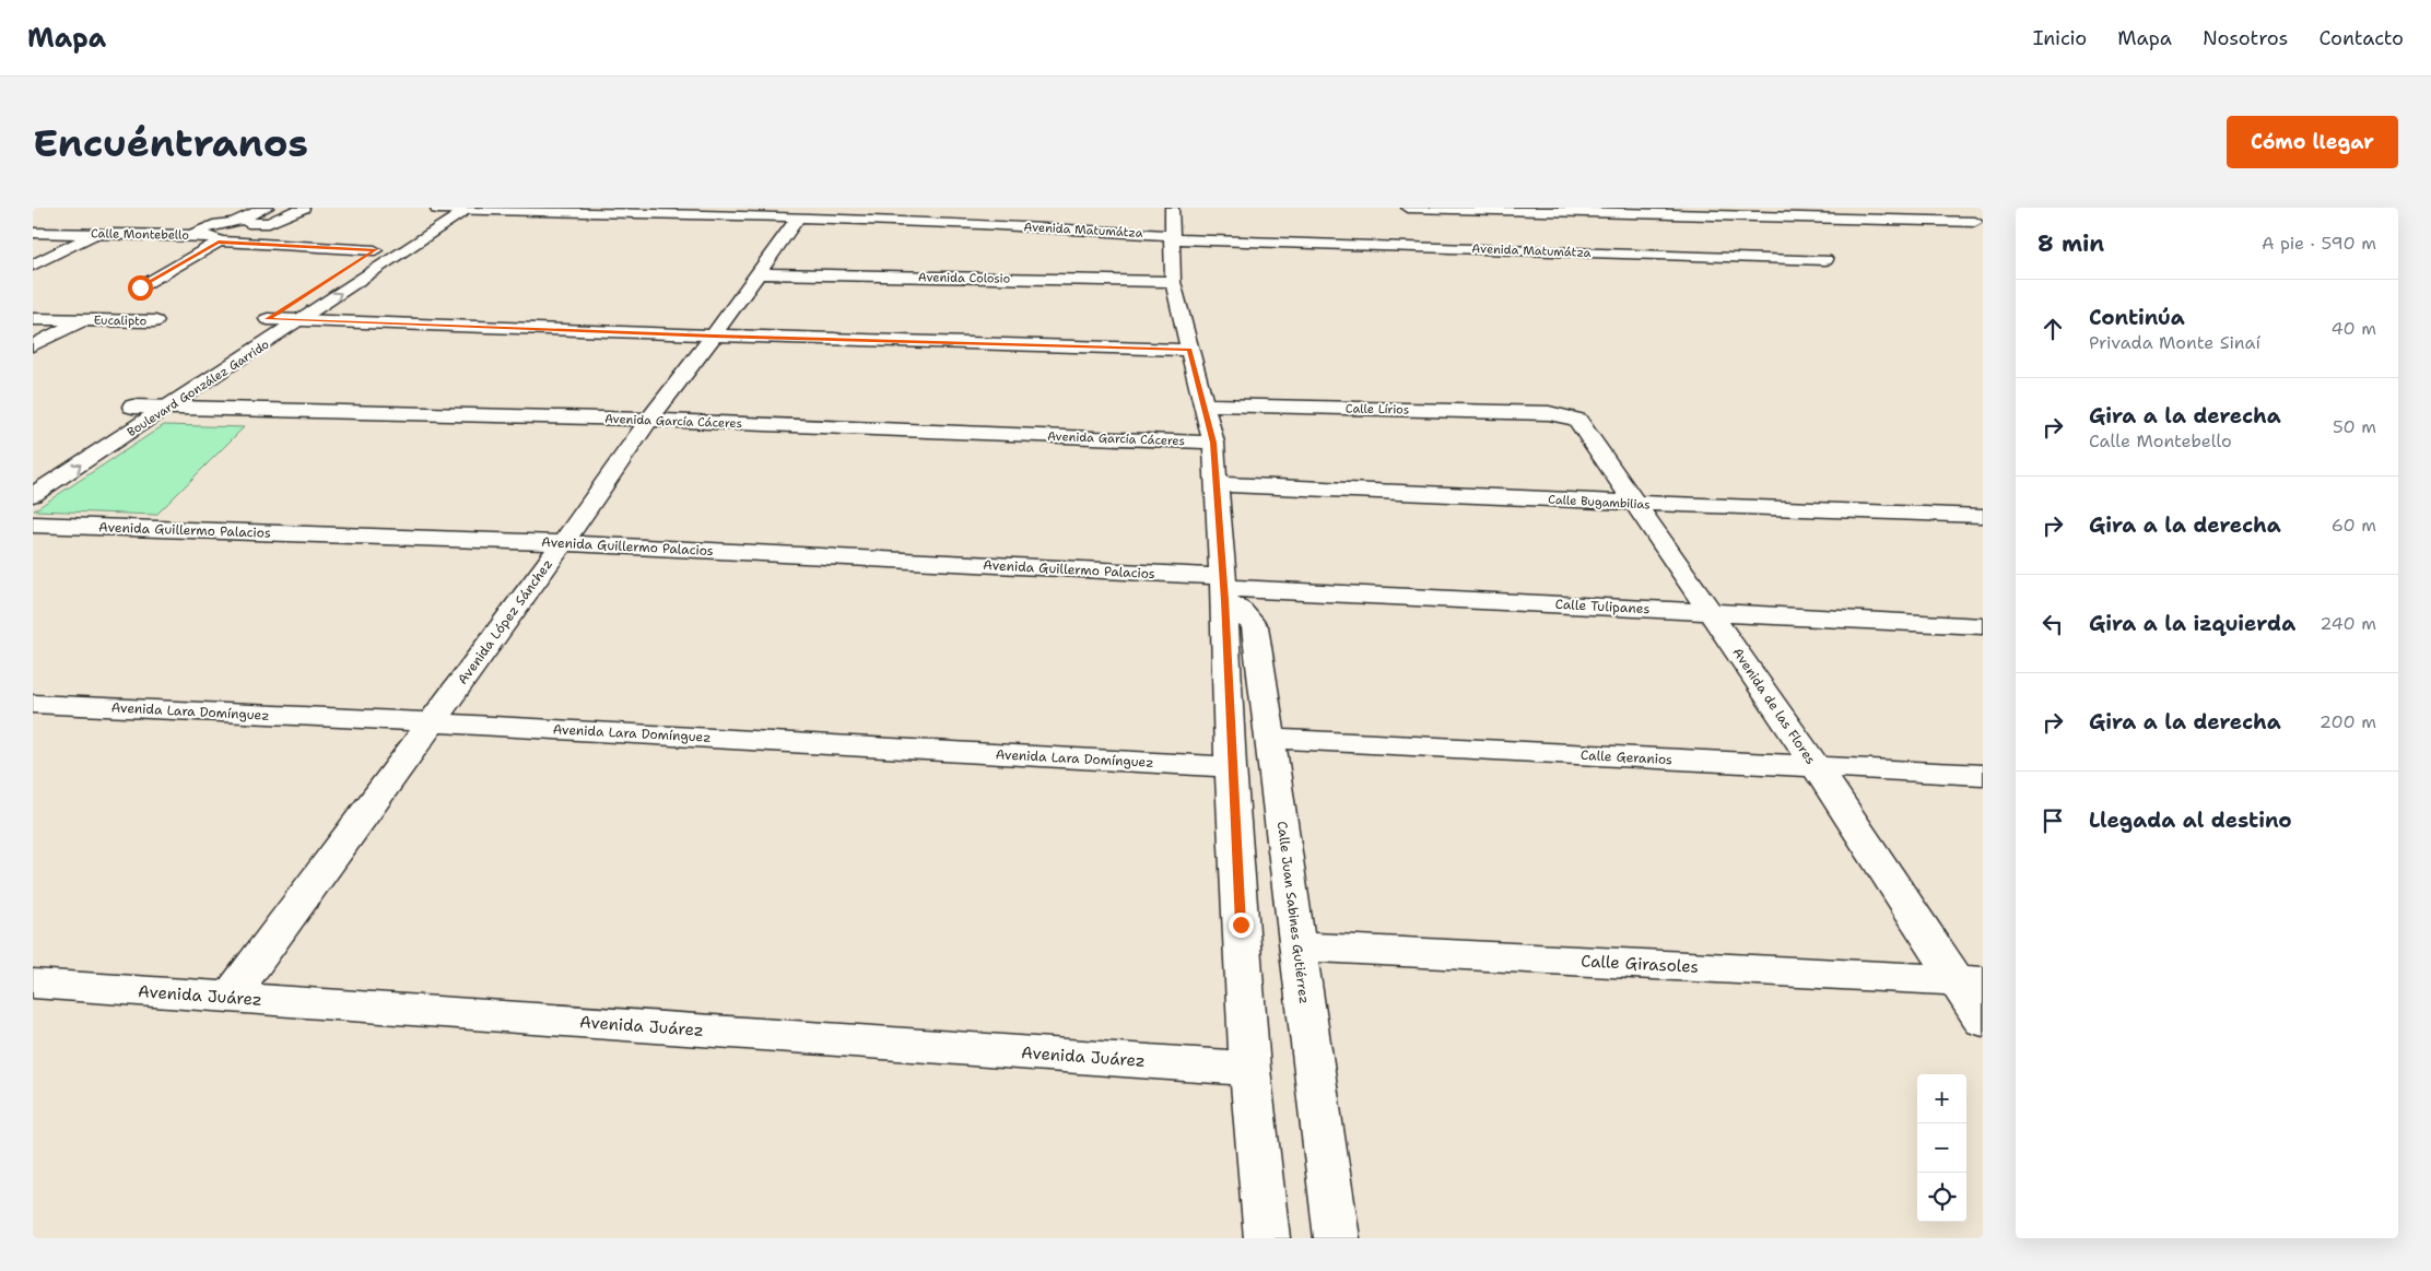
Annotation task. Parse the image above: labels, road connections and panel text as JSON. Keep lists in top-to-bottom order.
{
  "streets": {
    "street": [
      "Avenida Matumátza",
      "Calle Montebello",
      "Avenida Colosio",
      "Eucalipto",
      "Boulevard González Garrido",
      "Calle Lírios",
      "Avenida García Cáceres",
      "Calle Bugambilias",
      "Avenida Guillermo Palacios",
      "Calle Tulipanes",
      "Avenida López Sánchez",
      "Avenida de las Flores",
      "Avenida Lara Domínguez",
      "Calle Geranios",
      "Calle Juan Sabines Gutiérrez",
      "Calle Girasoles",
      "Avenida Juárez"
    ]
  },
  "crossings": [
    ["Avenida Matumátza", "Boulevard González Garrido"],
    ["Avenida Matumátza", "Avenida López Sánchez"],
    ["Avenida Colosio", "Avenida López Sánchez"],
    ["Boulevard González Garrido", "Avenida García Cáceres"],
    ["Calle Lírios", "Avenida de las Flores"],
    ["Avenida García Cáceres", "Avenida López Sánchez"],
    ["Calle Bugambilias", "Avenida de las Flores"],
    ["Avenida Guillermo Palacios", "Calle Tulipanes"],
    ["Avenida Guillermo Palacios", "Avenida López Sánchez"],
    ["Avenida Guillermo Palacios", "Calle Juan Sabines Gutiérrez"],
    ["Calle Tulipanes", "Avenida de las Flores"],
    ["Calle Tulipanes", "Calle Juan Sabines Gutiérrez"],
    ["Avenida López Sánchez", "Avenida Lara Domínguez"],
    ["Avenida López Sánchez", "Avenida Juárez"],
    ["Avenida de las Flores", "Calle Geranios"],
    ["Avenida de las Flores", "Calle Girasoles"],
    ["Calle Geranios", "Calle Juan Sabines Gutiérrez"],
    ["Calle Juan Sabines Gutiérrez", "Calle Girasoles"]
  ],
  "page": {
    "header": "Mapa",
    "nav": [
      "Inicio",
      "Mapa",
      "Nosotros",
      "Contacto"
    ],
    "buttons": "Cómo llegar",
    "title": "Encuéntranos",
    "heading": ["8 min", "A pie · 590 m"],
    "list": [
      ["Continúa", "Privada Monte Sinaí", "40 m"],
      ["Gira a la derecha", "Calle Montebello", "50 m"],
      ["Gira a la derecha", "60 m"],
      ["Gira a la izquierda", "240 m"],
      ["Gira a la derecha", "200 m"],
      "Llegada al destino"
    ],
    "map_buttons": ["+", "−"]
  }
}
